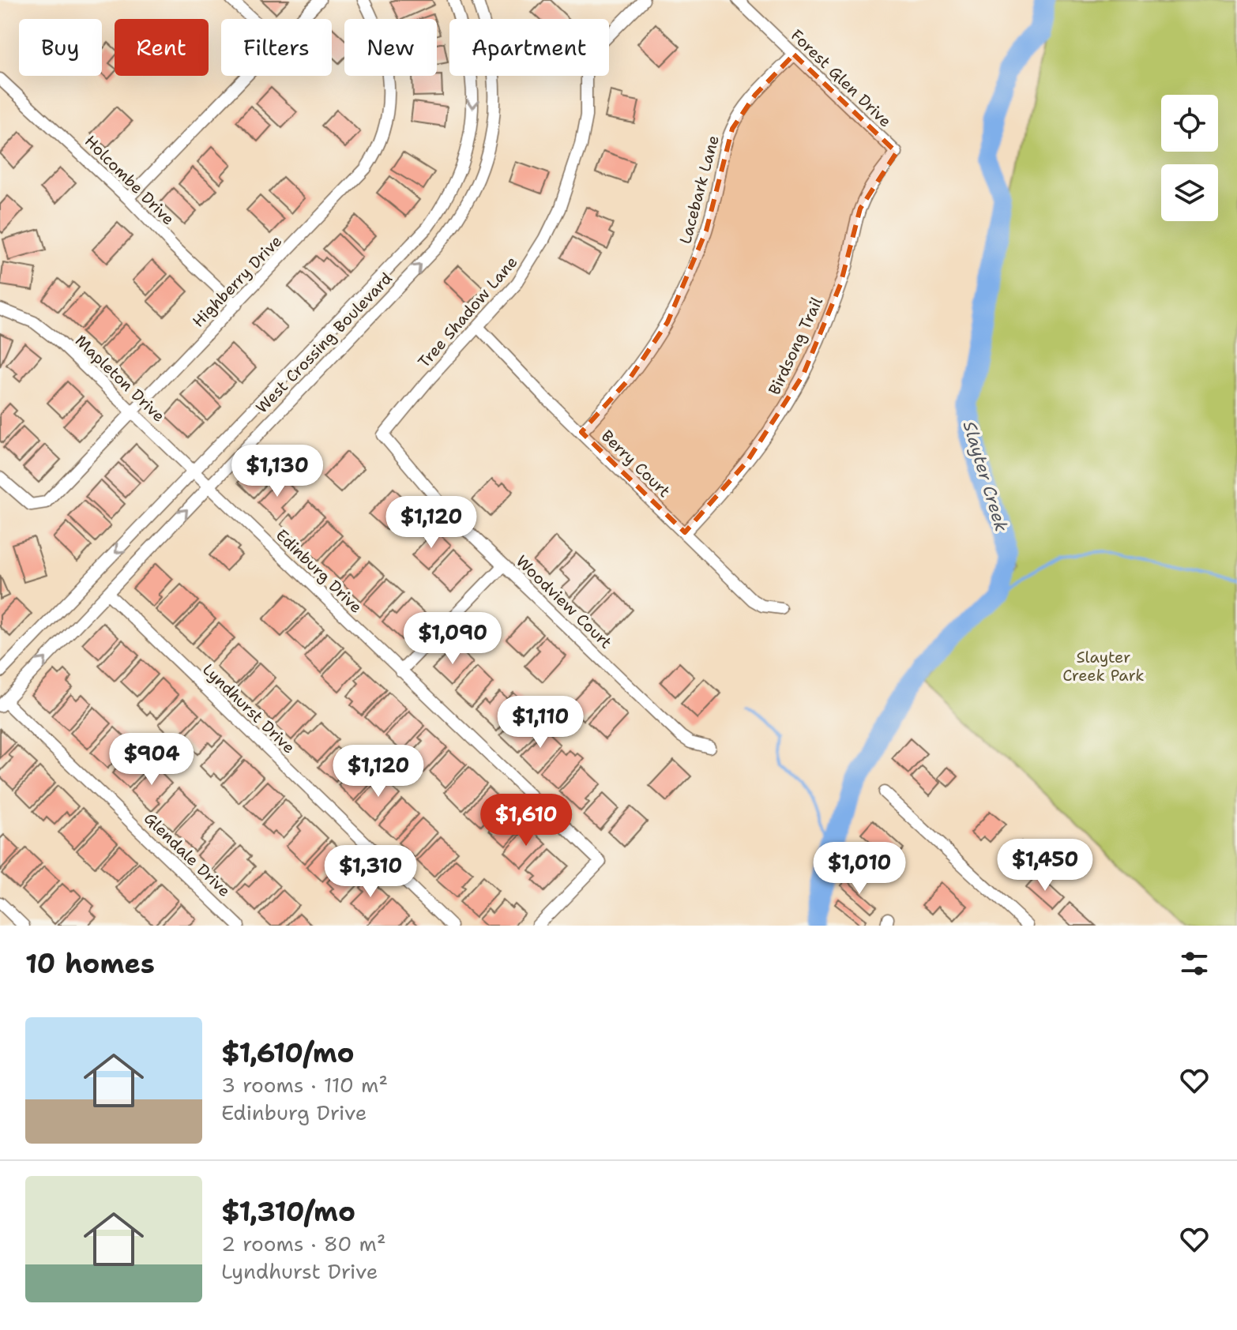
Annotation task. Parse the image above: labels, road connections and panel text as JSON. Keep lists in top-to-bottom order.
{
  "streets": {
    "street": [
      "Forest Glen Drive",
      "Holcombe Drive",
      "Lacebark Lane",
      "Highberry Drive",
      "Tree Shadow Lane",
      "West Crossing Boulevard",
      "Birdsong Trail",
      "Mapleton Drive",
      "Berry Court",
      "Edinburg Drive",
      "Woodview Court",
      "Lyndhurst Drive",
      "Glendale Drive"
    ]
  },
  "crossings": [
    ["Forest Glen Drive", "Lacebark Lane"],
    ["Forest Glen Drive", "Birdsong Trail"],
    ["Holcombe Drive", "Highberry Drive"],
    ["Lacebark Lane", "Berry Court"],
    ["Highberry Drive", "Mapleton Drive"],
    ["Tree Shadow Lane", "Berry Court"],
    ["Tree Shadow Lane", "Woodview Court"],
    ["West Crossing Boulevard", "Mapleton Drive"],
    ["West Crossing Boulevard", "Edinburg Drive"],
    ["West Crossing Boulevard", "Lyndhurst Drive"],
    ["West Crossing Boulevard", "Glendale Drive"],
    ["Birdsong Trail", "Berry Court"],
    ["Mapleton Drive", "Edinburg Drive"]
  ],
  "water": ["Slayter Creek"],
  "parks": ["Slayter Creek Park"],
  "page": {
    "chip": [
      "Buy",
      "Rent",
      "Filters",
      "New",
      "Apartment"
    ],
    "price": [
      "$1,130",
      "$1,120",
      "$1,090",
      "$1,110",
      "$904",
      "$1,120",
      "$1,610",
      "$1,450",
      "$1,010",
      "$1,310"
    ],
    "heading": "10 homes",
    "list": [
      {
        "name": "$1,610/mo",
        "note": "3 rooms · 110 m² · Edinburg Drive"
      },
      {
        "name": "$1,310/mo",
        "note": "2 rooms · 80 m² · Lyndhurst Drive"
      }
    ]
  }
}
